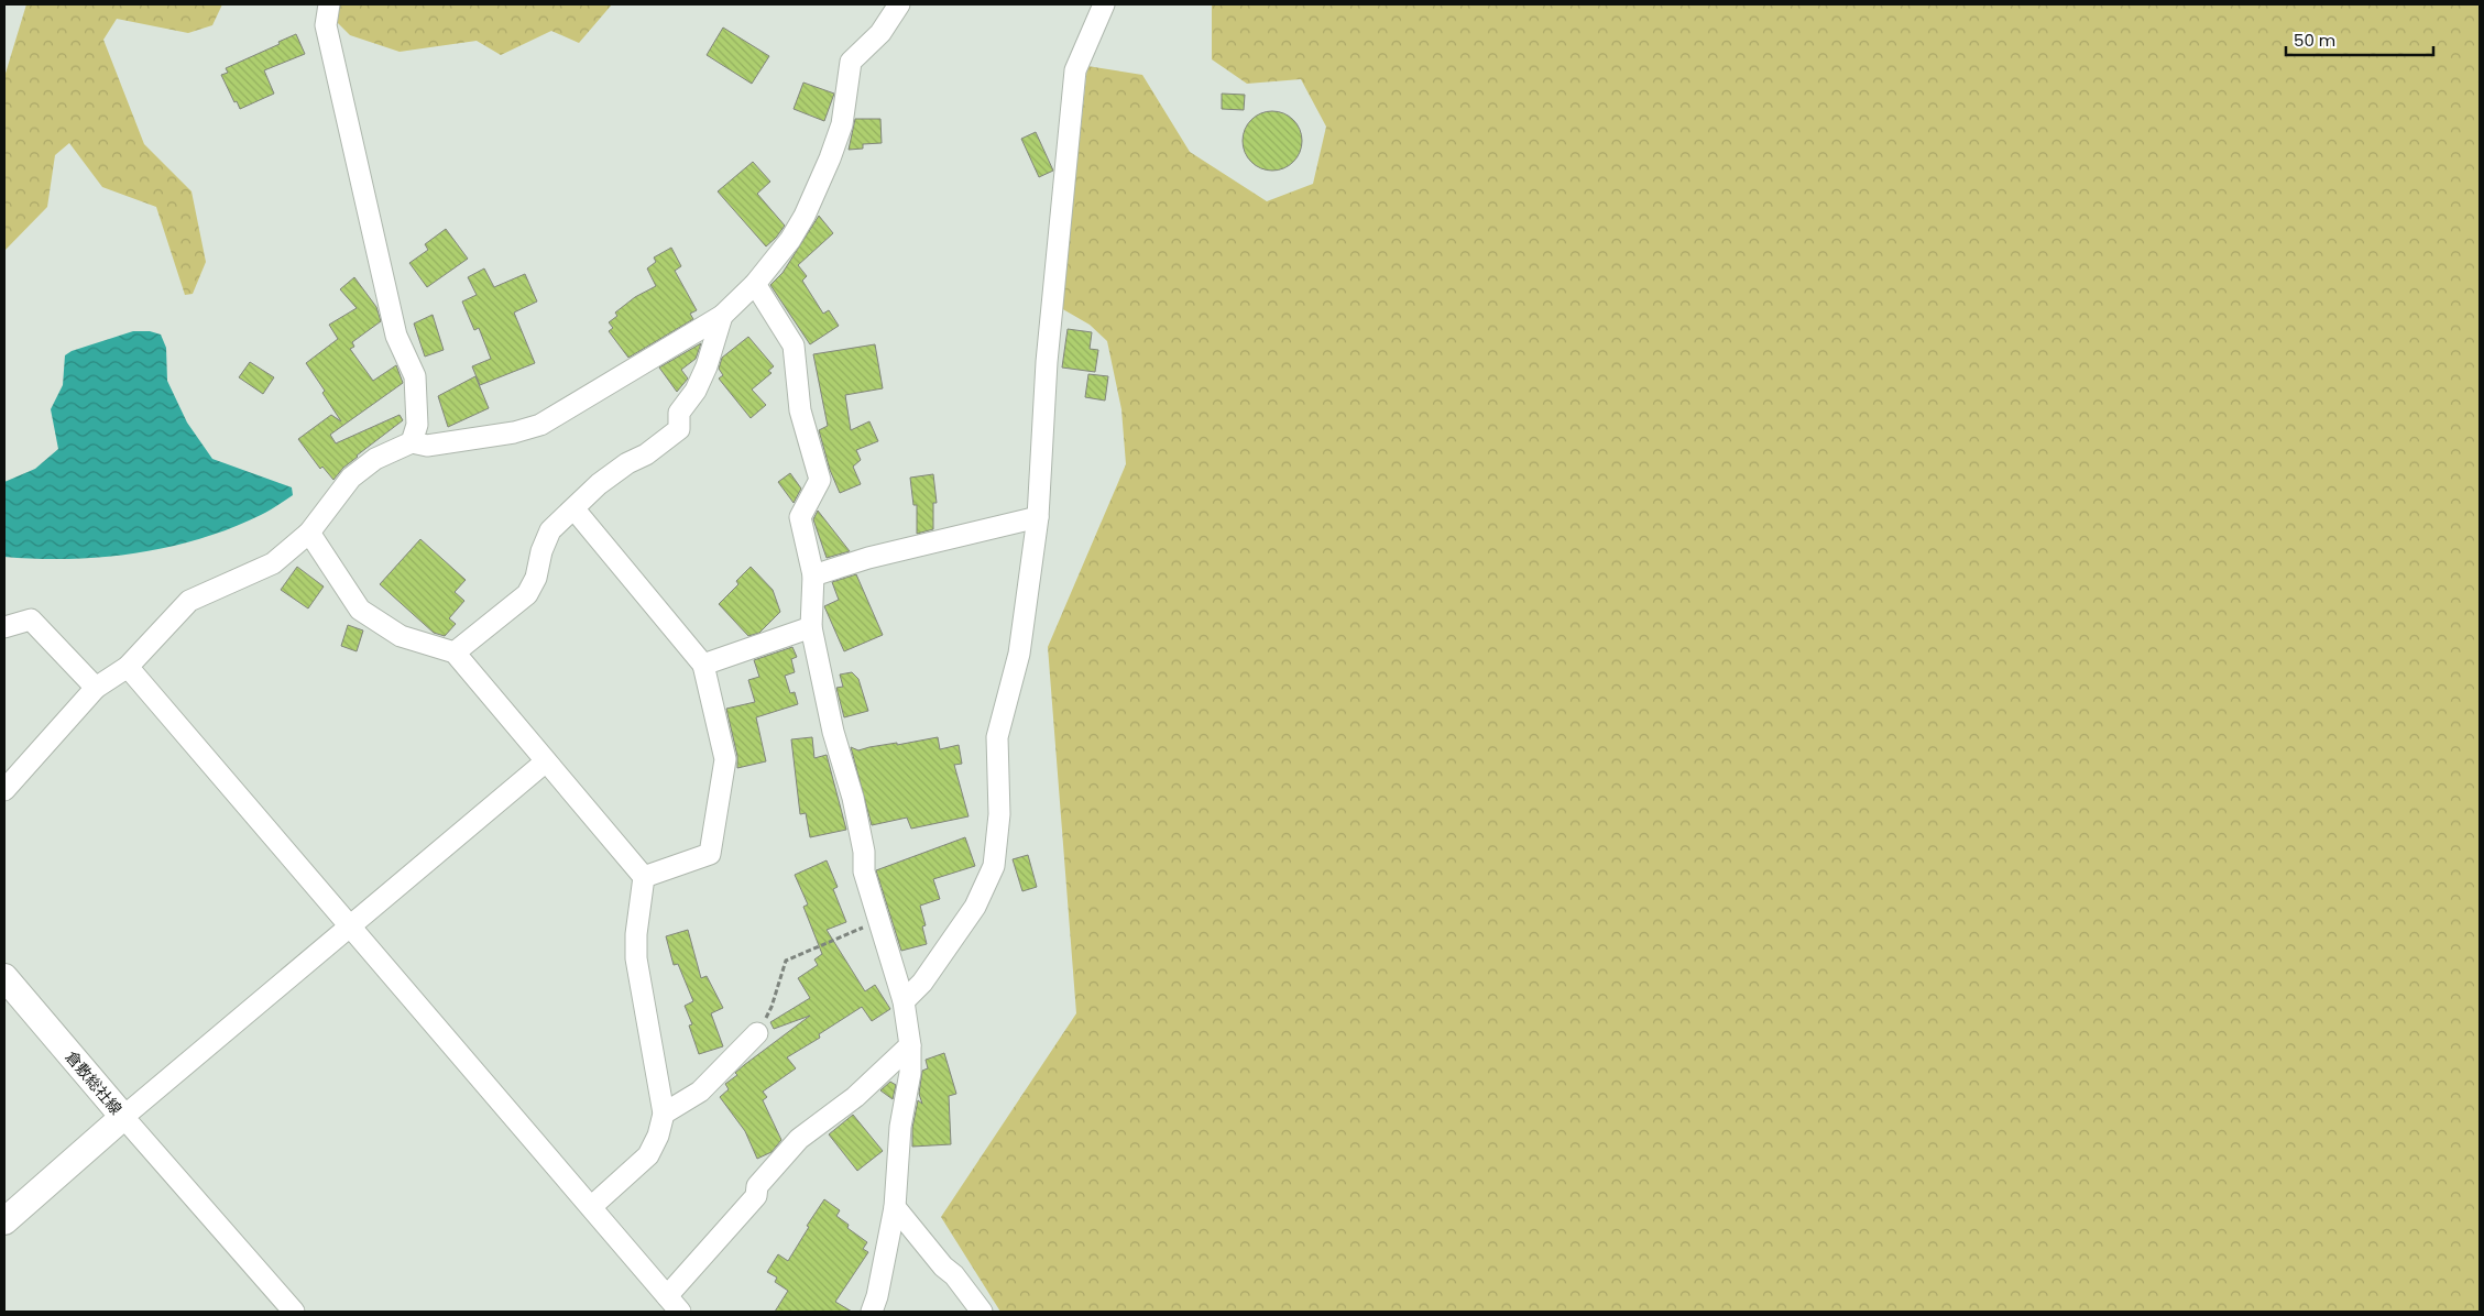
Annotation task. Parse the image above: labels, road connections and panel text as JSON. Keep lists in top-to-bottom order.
{
  "streets": {
    "main road": ["倉敷総社線"]
  },
  "scale_bar": "50 m"
}
